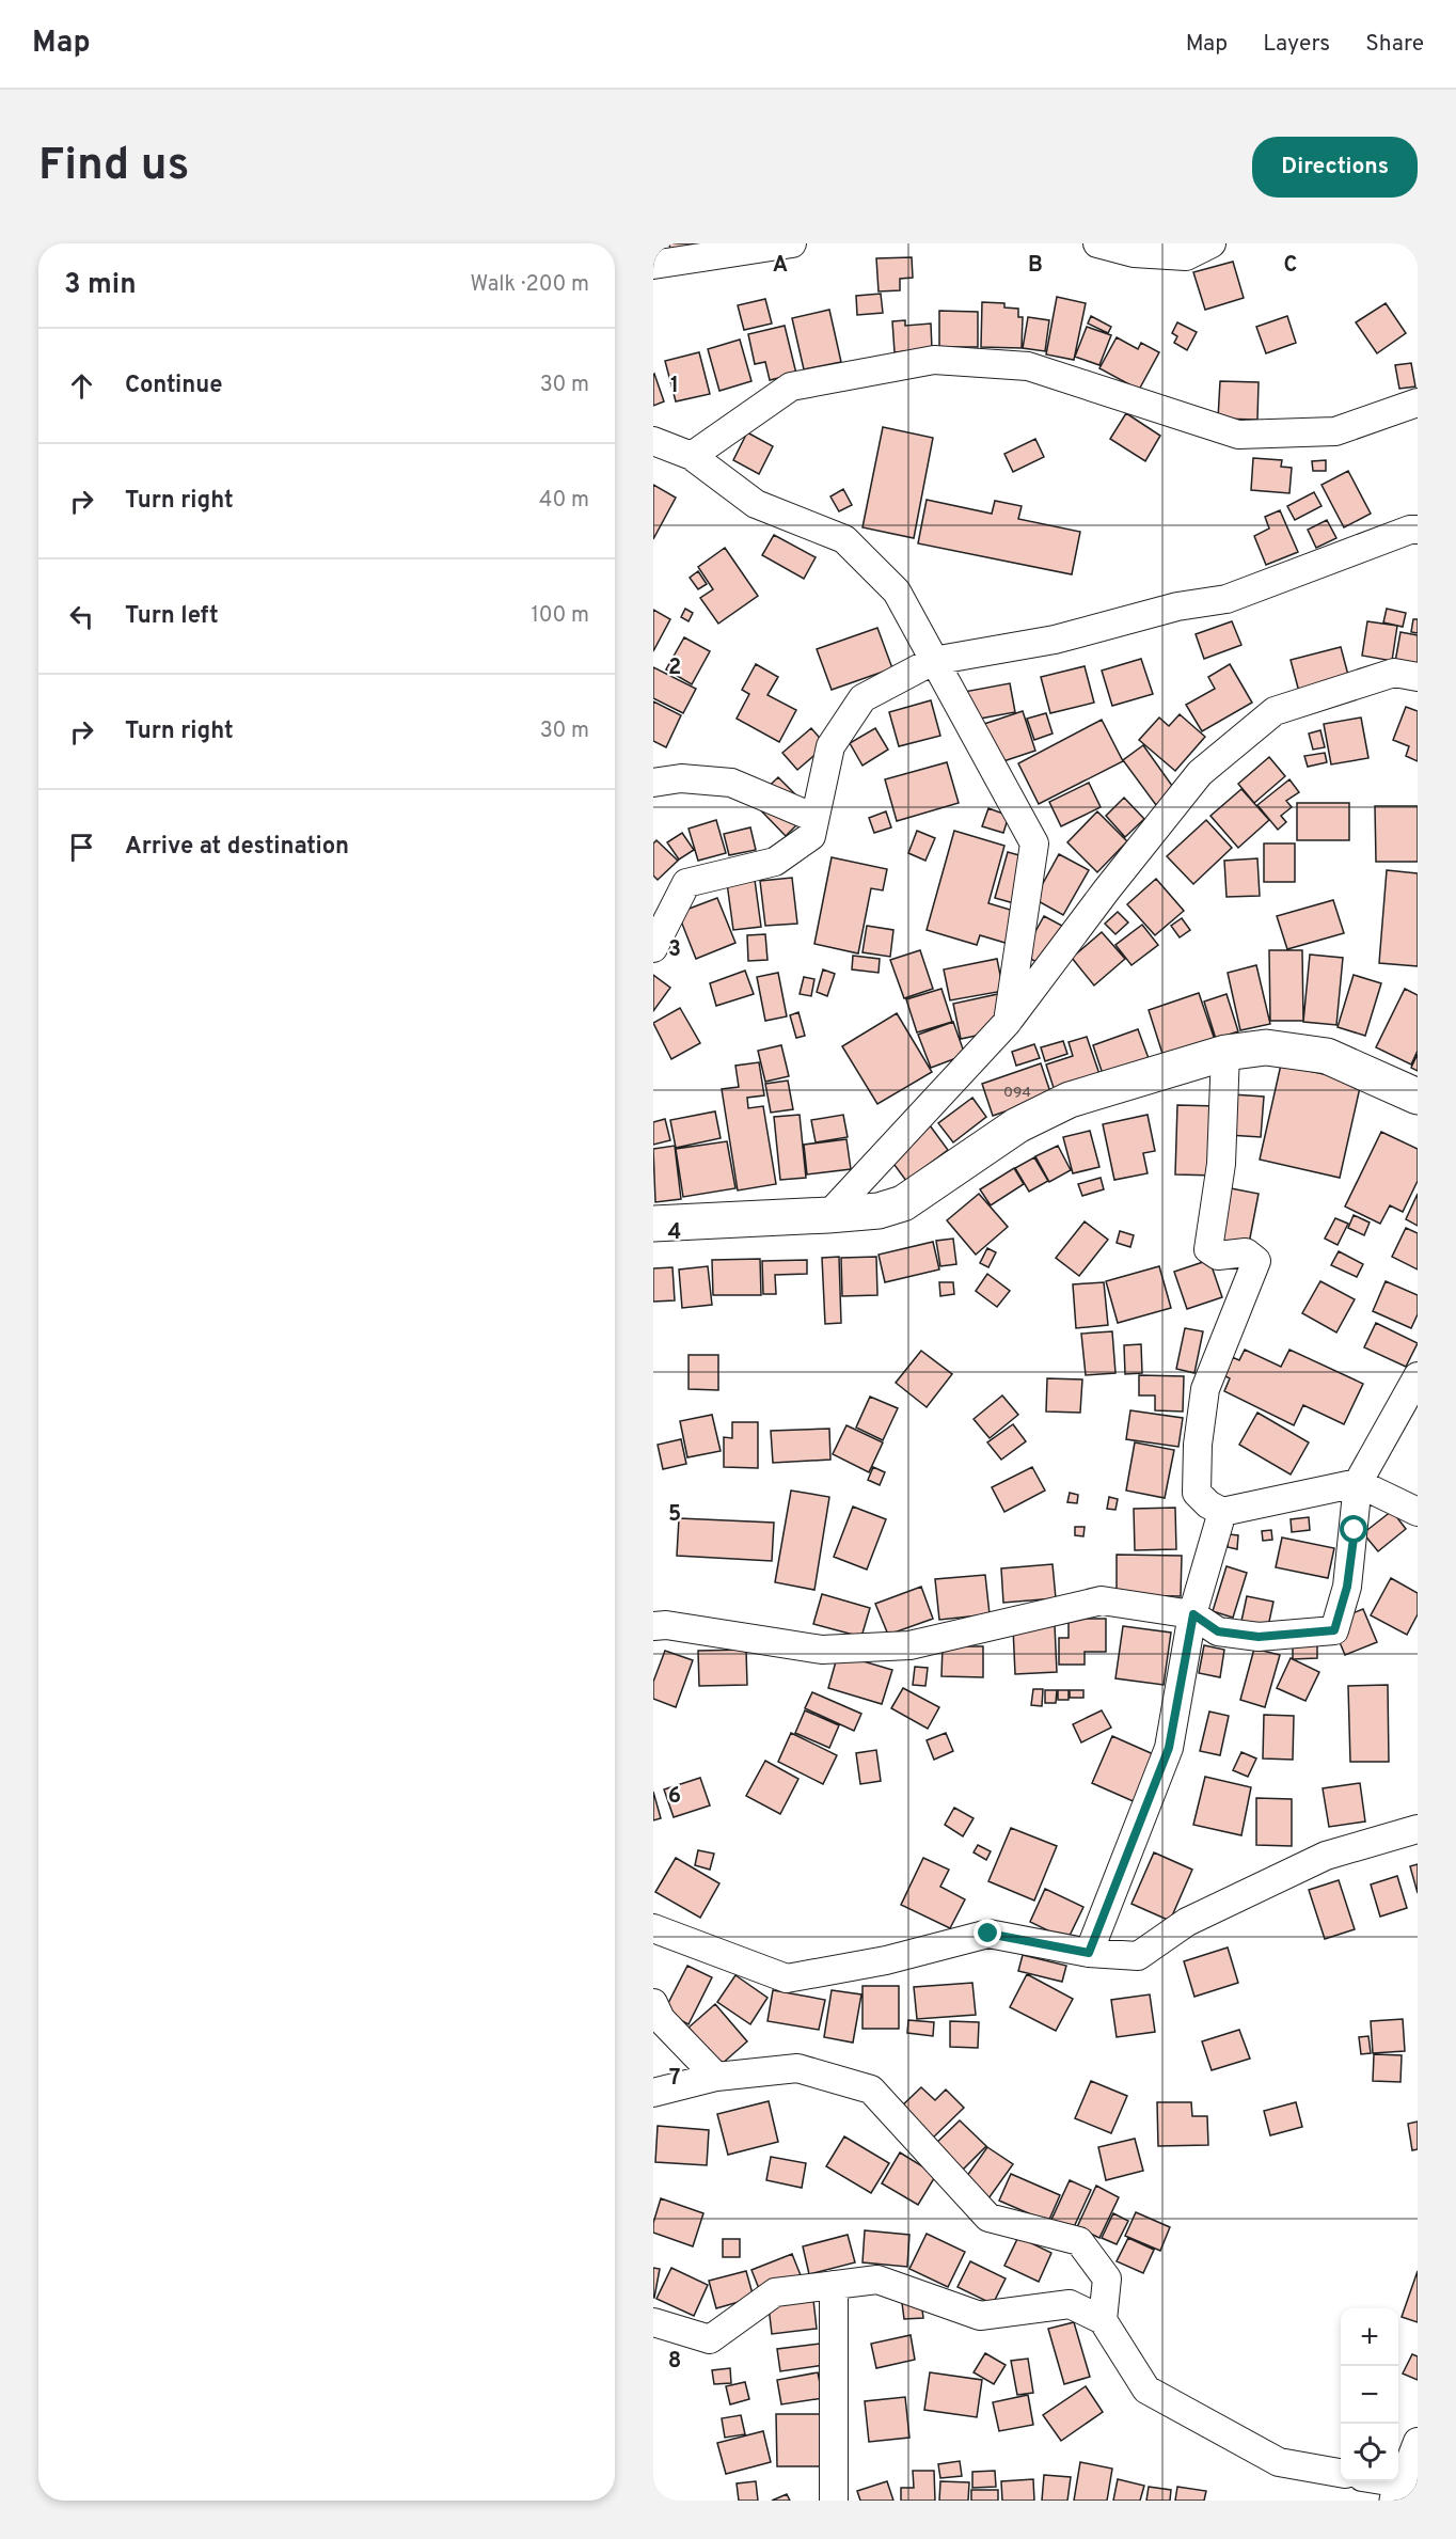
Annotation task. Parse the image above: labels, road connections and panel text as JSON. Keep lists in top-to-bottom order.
{
  "house_numbers": ["094"],
  "page": {
    "header": "Map",
    "nav": ["Map", "Layers", "Share"],
    "buttons": "Directions",
    "title": "Find us",
    "heading": ["3 min", "Walk · 200 m"],
    "list": [
      ["Continue", "30 m"],
      ["Turn right", "40 m"],
      ["Turn left", "100 m"],
      ["Turn right", "30 m"],
      "Arrive at destination"
    ],
    "map_buttons": ["+", "−"]
  },
  "grid": {
    "columns": ["A", "B", "C"],
    "rows": [
      "1",
      "2",
      "3",
      "4",
      "5",
      "6",
      "7",
      "8"
    ]
  }
}
